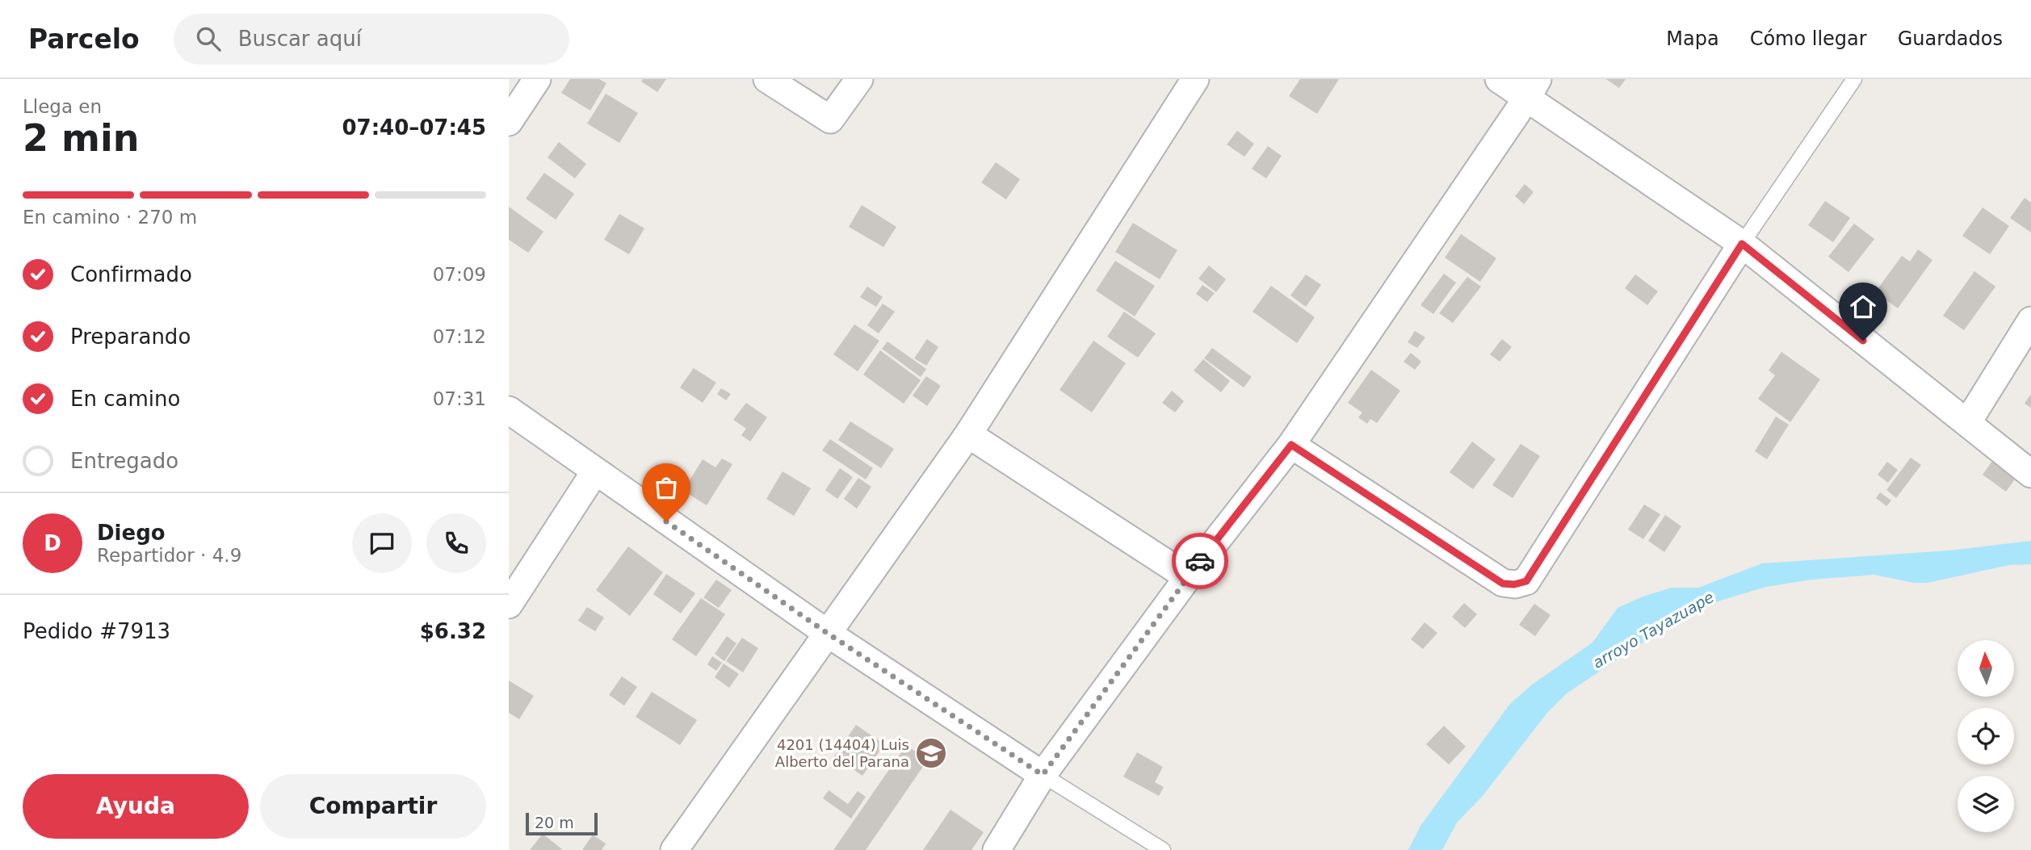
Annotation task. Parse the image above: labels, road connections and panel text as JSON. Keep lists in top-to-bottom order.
{
  "water": ["arroyo Tayazuape"],
  "places": {
    "school or university": ["4201 (14404) Luis Alberto del Parana"]
  },
  "scale_bar": "20 m",
  "north": "top",
  "page": {
    "header": "Parcelo",
    "search": "Buscar aquí",
    "nav": ["Mapa", "Cómo llegar", "Guardados"],
    "heading": ["2 min", "Llega en", "07:40–07:45"],
    "panel": [
      "Diego",
      "Repartidor · 4.9",
      "Pedido #7913",
      "$6.32"
    ],
    "bar": "En camino · 270 m",
    "list": [
      ["Confirmado", "07:09"],
      ["Preparando", "07:12"],
      ["En camino", "07:31"],
      "Entregado"
    ],
    "round": "D",
    "buttons": ["Ayuda", "Compartir"],
    "scale": "20 m"
  }
}
